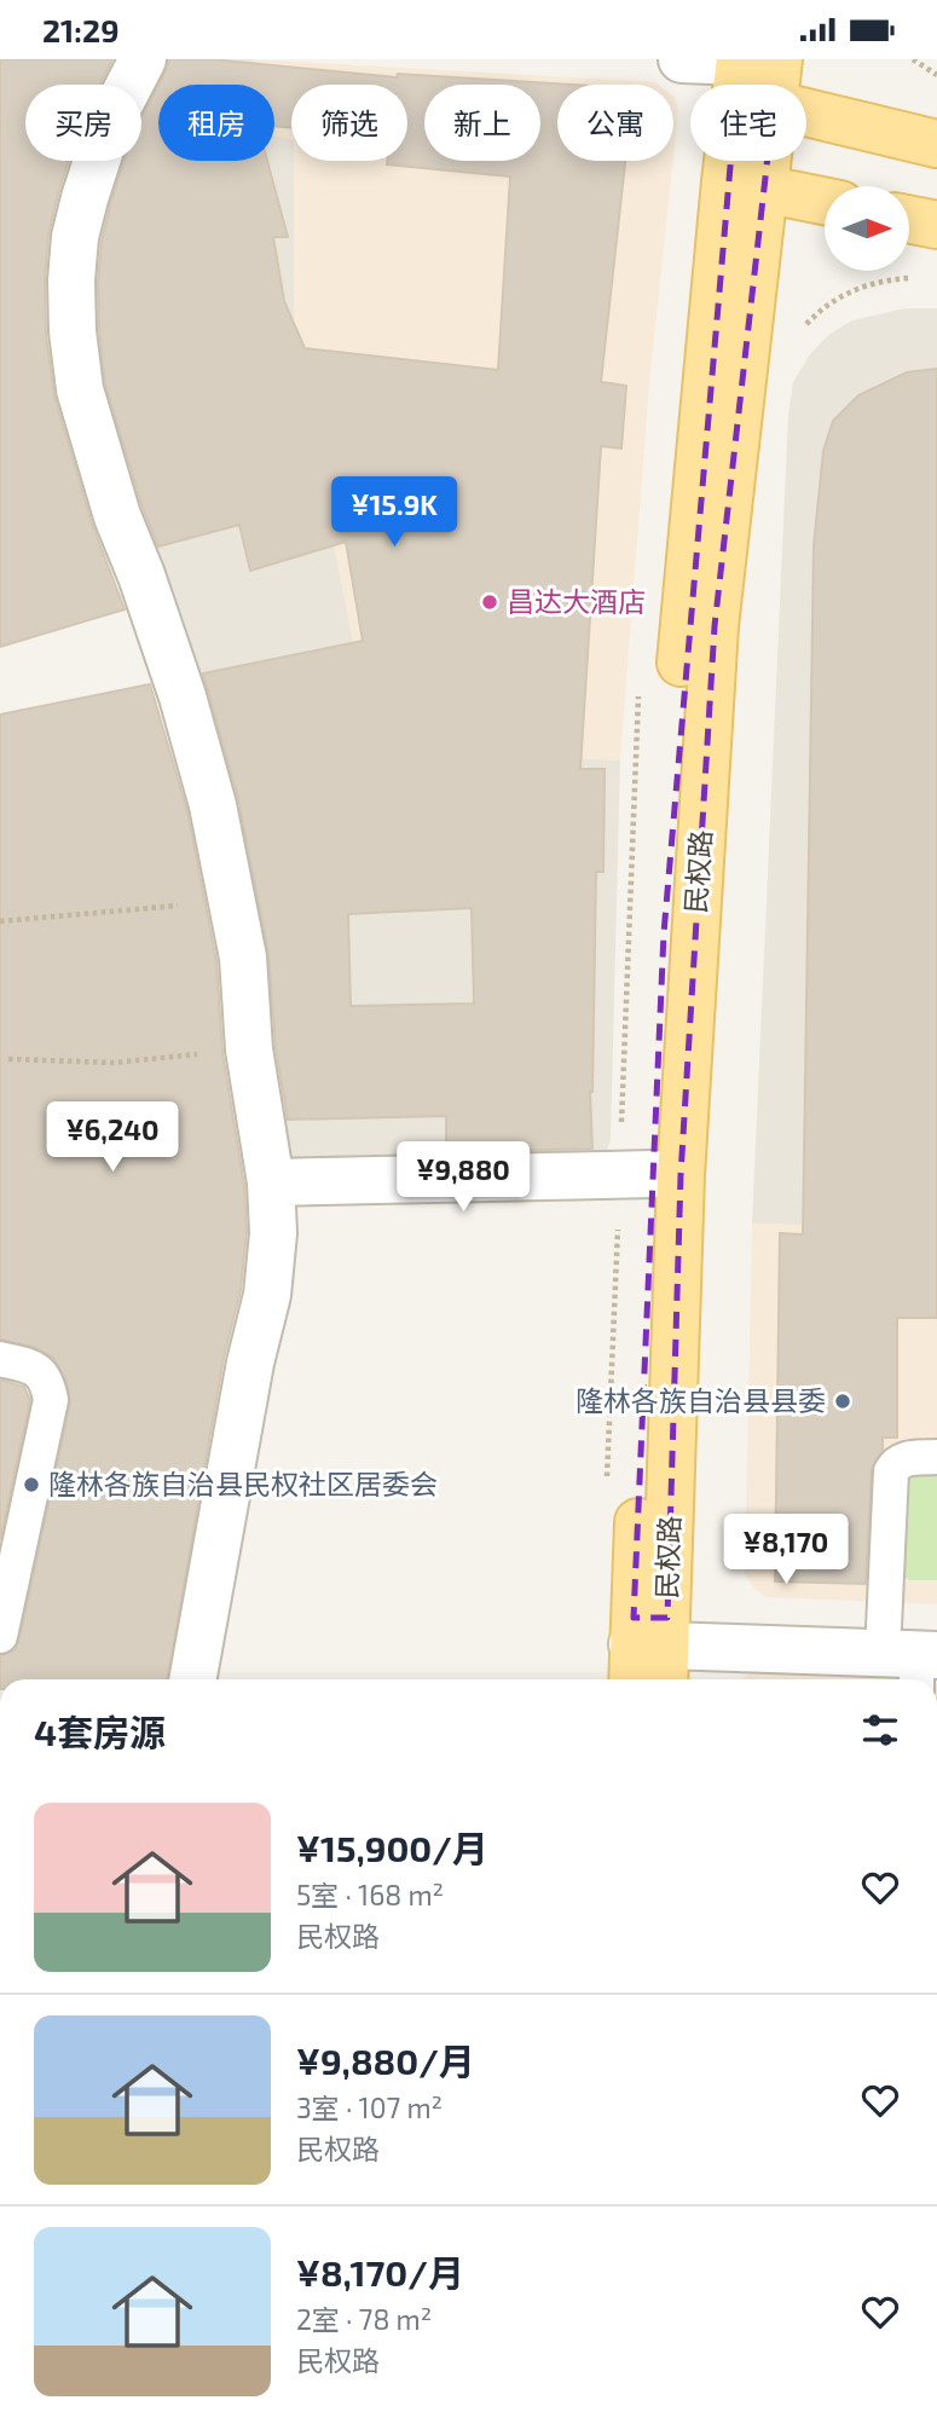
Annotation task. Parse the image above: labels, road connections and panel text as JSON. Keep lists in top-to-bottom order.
{
  "streets": {
    "main road": ["民权路"]
  },
  "places": ["昌达大酒店", "隆林各族自治县县委", "隆林各族自治县民权社区居委会"],
  "north": "right",
  "page": {
    "status": "21:29",
    "chip": [
      "买房",
      "租房",
      "筛选",
      "新上",
      "公寓",
      "住宅"
    ],
    "price": [
      "¥15.9K",
      "¥6,240",
      "¥9,880",
      "¥8,170"
    ],
    "heading": "4套房源",
    "list": [
      {
        "name": "¥15,900/月",
        "note": "5室 · 168 m² · 民权路"
      },
      {
        "name": "¥9,880/月",
        "note": "3室 · 107 m² · 民权路"
      },
      {
        "name": "¥8,170/月",
        "note": "2室 · 78 m² · 民权路"
      }
    ]
  }
}
